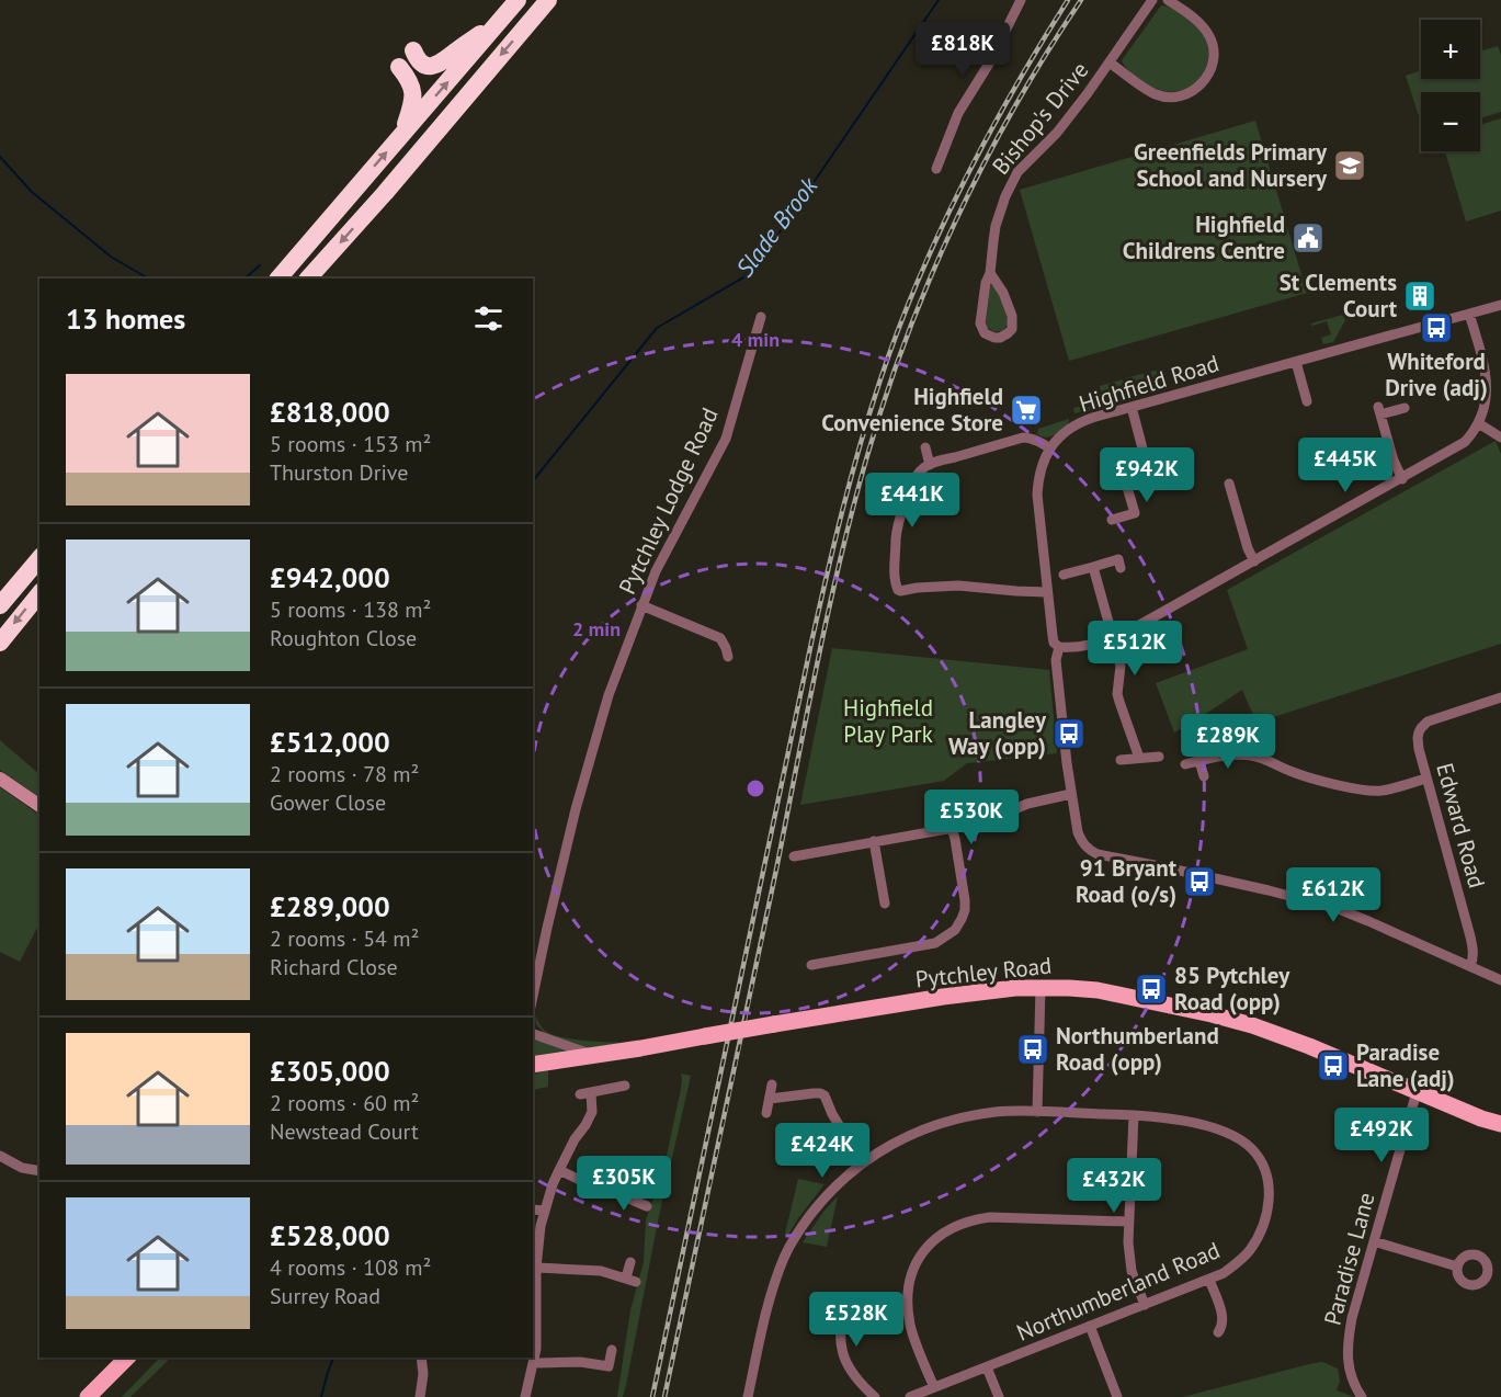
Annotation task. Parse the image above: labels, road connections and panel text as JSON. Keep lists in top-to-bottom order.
{
  "streets": {
    "main road": ["Pytchley Road"],
    "street": [
      "Bishop's Drive",
      "Highfield Road",
      "Pytchley Lodge Road",
      "Edward Road",
      "Paradise Lane",
      "Northumberland Road"
    ]
  },
  "crossings": [
    ["Highfield Road", "Edward Road"],
    ["Pytchley Road", "Paradise Lane"]
  ],
  "water": ["Slade Brook"],
  "parks": ["Highfield Play Park"],
  "places": {
    "school or university": ["Greenfields Primary School and Nursery"],
    "public building": ["Highfield Childrens Centre"],
    "building": ["St Clements Court"],
    "bus stop": [
      "Whiteford Drive (adj)",
      "Langley Way (opp)",
      "91 Bryant Road (o/s)",
      "85 Pytchley Road (opp)",
      "Northumberland Road (opp)",
      "Paradise Lane (adj)"
    ],
    "supermarket": ["Highfield Convenience Store"]
  },
  "page": {
    "map_buttons": ["+", "−"],
    "price": [
      "£818K",
      "£445K",
      "£942K",
      "£441K",
      "£512K",
      "£289K",
      "£530K",
      "£612K",
      "£492K",
      "£424K",
      "£305K",
      "£432K",
      "£528K"
    ],
    "heading": "13 homes",
    "list": [
      {
        "name": "£818,000",
        "note": "5 rooms · 153 m² · Thurston Drive"
      },
      {
        "name": "£942,000",
        "note": "5 rooms · 138 m² · Roughton Close"
      },
      {
        "name": "£512,000",
        "note": "2 rooms · 78 m² · Gower Close"
      },
      {
        "name": "£289,000",
        "note": "2 rooms · 54 m² · Richard Close"
      },
      {
        "name": "£305,000",
        "note": "2 rooms · 60 m² · Newstead Court"
      },
      {
        "name": "£528,000",
        "note": "4 rooms · 108 m² · Surrey Road"
      }
    ]
  },
  "rings": ["4 min", "2 min"]
}
